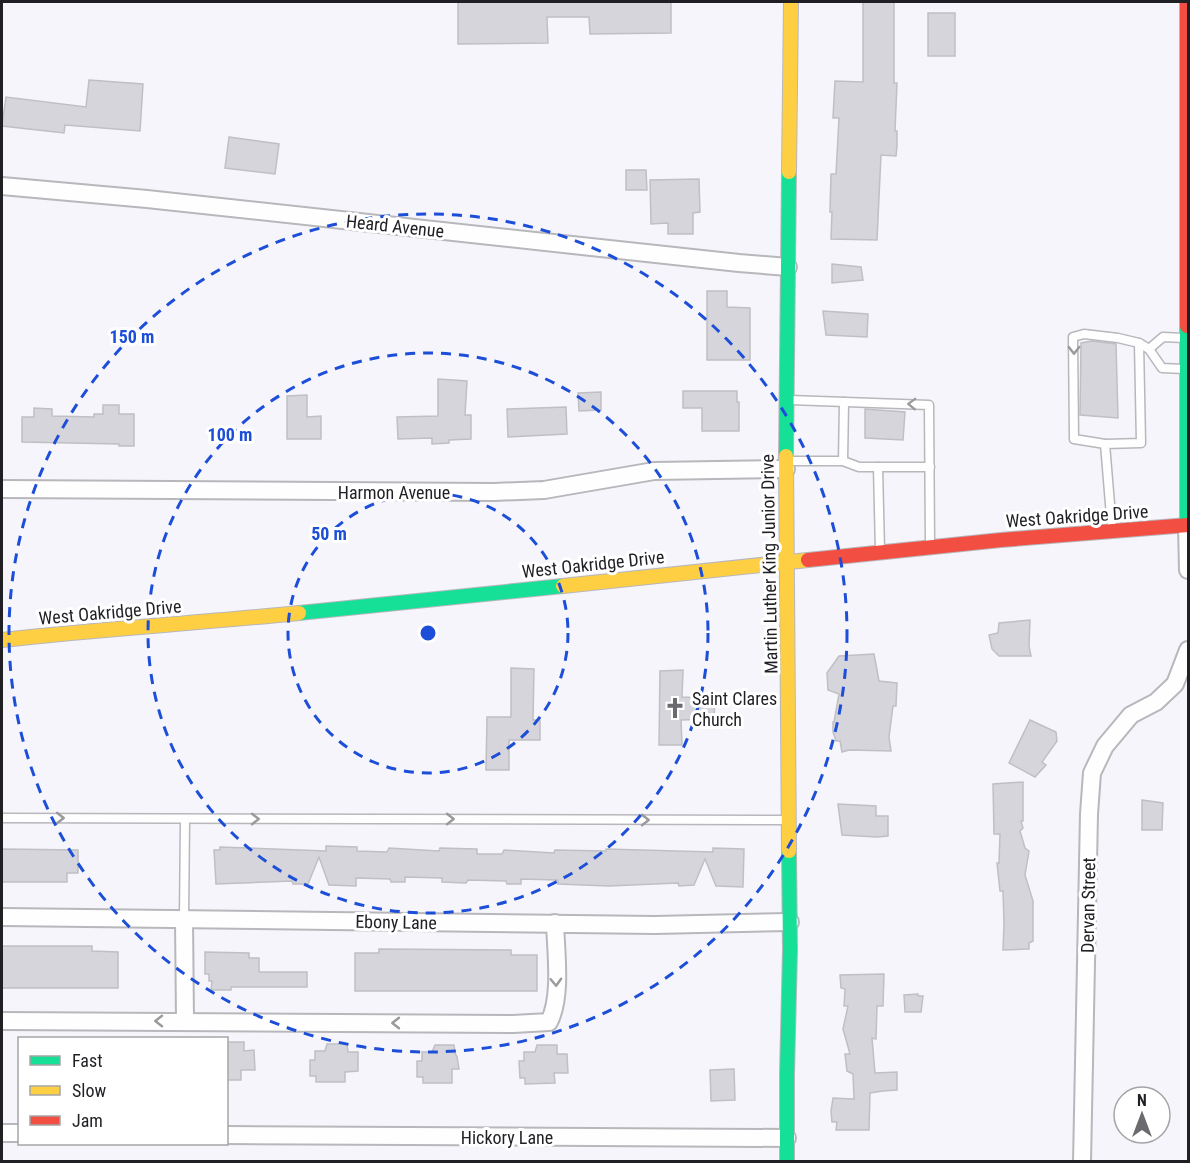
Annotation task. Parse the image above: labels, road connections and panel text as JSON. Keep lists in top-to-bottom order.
{
  "streets": {
    "street": [
      "Heard Avenue",
      "Harmon Avenue",
      "West Oakridge Drive",
      "Martin Luther King Junior Drive",
      "Dervan Street",
      "Ebony Lane",
      "Hickory Lane"
    ]
  },
  "crossings": [
    ["Heard Avenue", "Martin Luther King Junior Drive"],
    ["Harmon Avenue", "Martin Luther King Junior Drive"],
    ["West Oakridge Drive", "Martin Luther King Junior Drive"],
    ["Martin Luther King Junior Drive", "Ebony Lane"],
    ["Martin Luther King Junior Drive", "Hickory Lane"]
  ],
  "places": {
    "church": ["Saint Clares Church"]
  },
  "legend": ["Fast", "Slow", "Jam"],
  "north": "top",
  "rings": ["150 m", "100 m", "50 m"]
}
